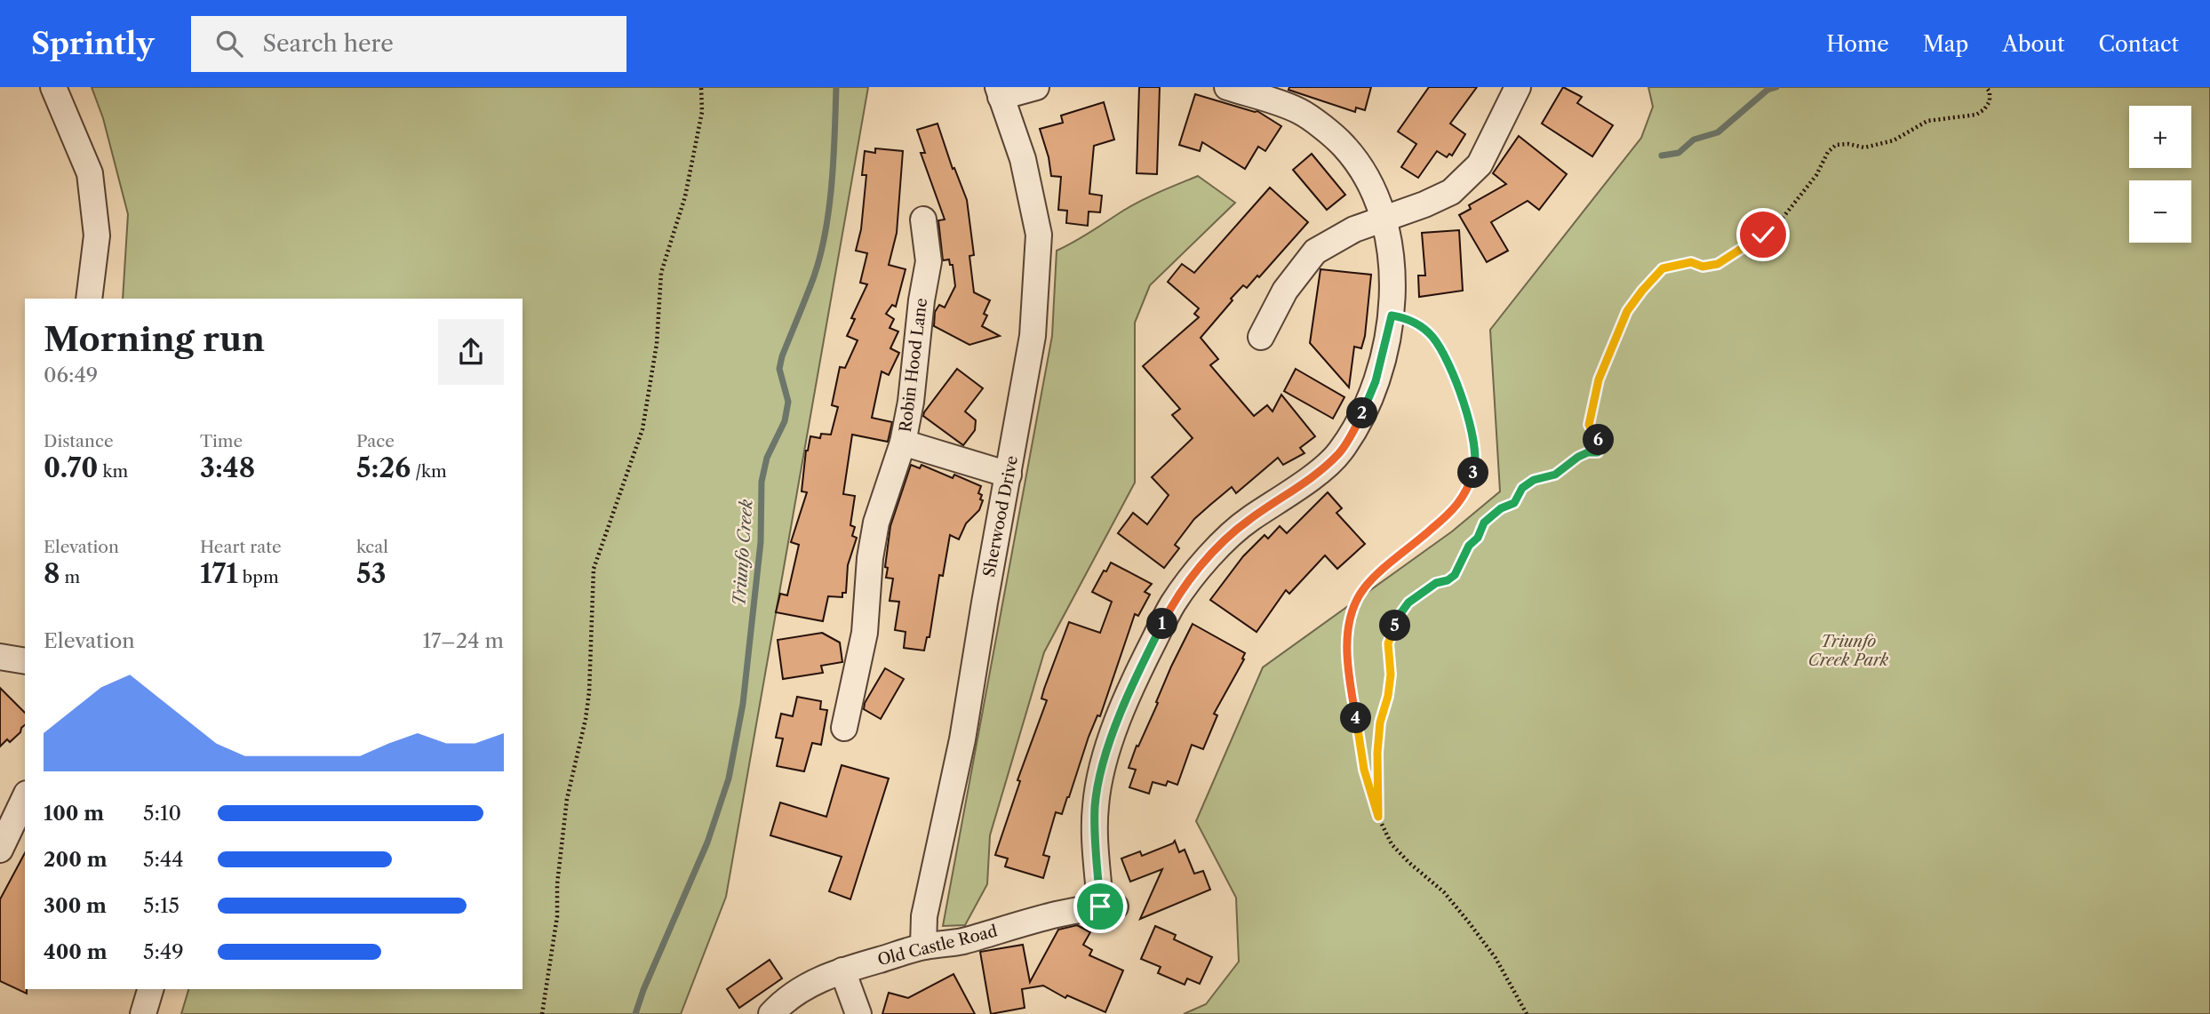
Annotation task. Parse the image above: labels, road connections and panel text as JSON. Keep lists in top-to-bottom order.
{
  "streets": {
    "street": ["Robin Hood Lane", "Sherwood Drive", "Old Castle Road"]
  },
  "crossings": [
    ["Sherwood Drive", "Old Castle Road"]
  ],
  "water": ["Triunfo Creek"],
  "parks": ["Triunfo Creek Park"],
  "page": {
    "header": "Sprintly",
    "search": "Search here",
    "nav": [
      "Home",
      "Map",
      "About",
      "Contact"
    ],
    "map_buttons": ["+", "−"],
    "heading": ["Morning run", "06:49"],
    "pins": [
      "2",
      "6",
      "3",
      "1",
      "5",
      "4"
    ],
    "stats": [
      ["Distance", "0.70 km"],
      ["Time", "3:48"],
      ["Pace", "5:26 /km"],
      ["Elevation", "8 m"],
      ["Heart rate", "171 bpm"],
      ["kcal", "53"]
    ],
    "chart": ["Elevation", "17–24 m"],
    "list": [
      {
        "name": "100 m",
        "note": "5:10"
      },
      {
        "name": "200 m",
        "note": "5:44"
      },
      {
        "name": "300 m",
        "note": "5:15"
      },
      {
        "name": "400 m",
        "note": "5:49"
      }
    ]
  }
}
